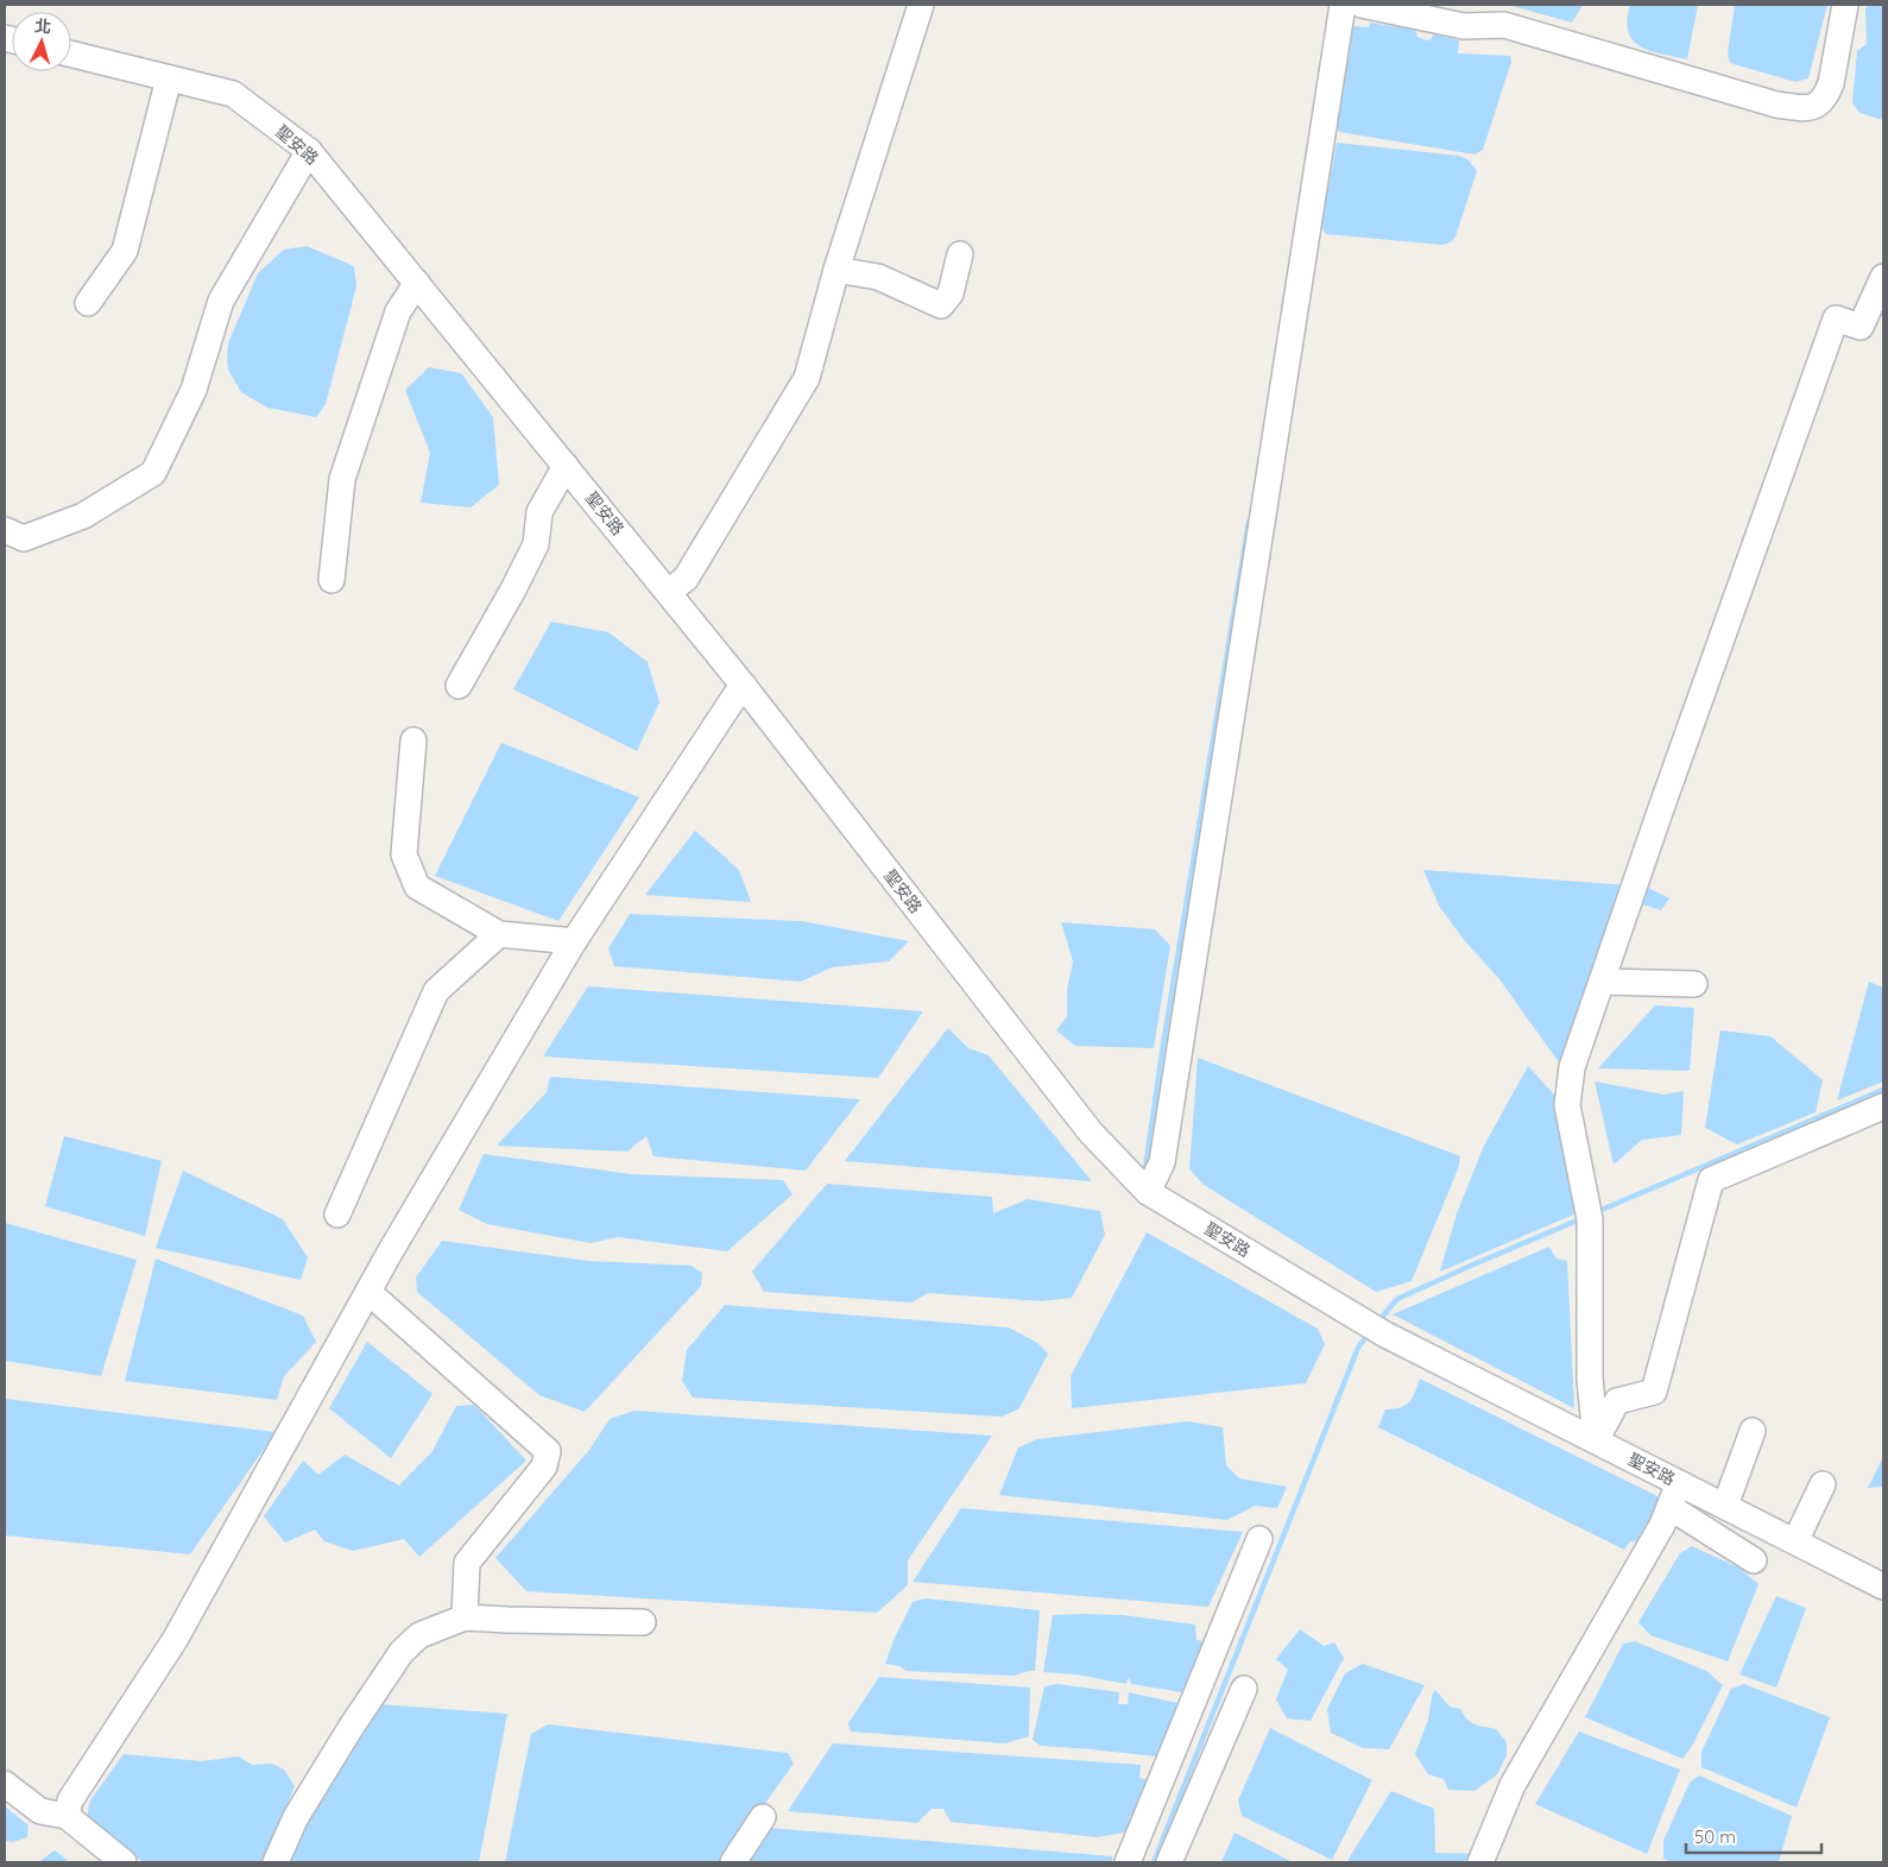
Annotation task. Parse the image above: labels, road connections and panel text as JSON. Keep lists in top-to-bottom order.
{
  "streets": {
    "street": ["聖安路"]
  },
  "scale_bar": "50 m",
  "north": "top"
}
